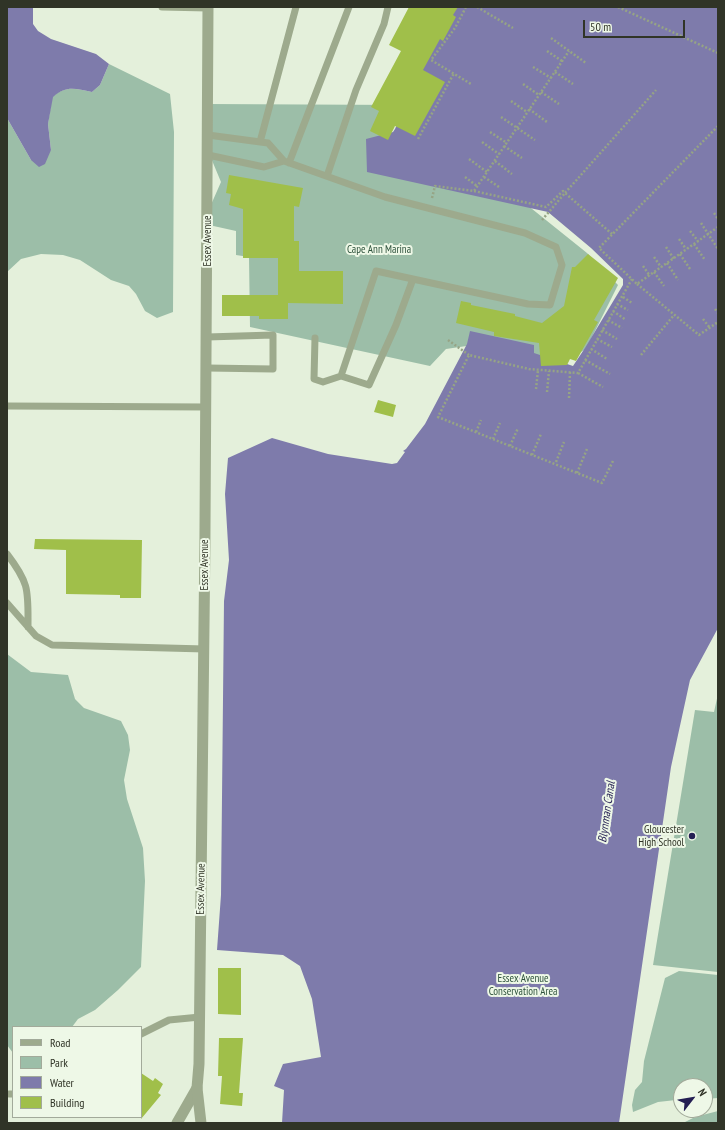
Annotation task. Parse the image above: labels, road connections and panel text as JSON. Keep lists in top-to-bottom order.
{
  "streets": {
    "street": ["Essex Avenue"]
  },
  "water": ["Blynman Canal"],
  "parks": ["Cape Ann Marina", "Essex Avenue Conservation Area"],
  "places": ["Gloucester High School"],
  "legend": [
    "Road",
    "Park",
    "Water",
    "Building"
  ],
  "scale_bar": "50 m",
  "north": "top right"
}
